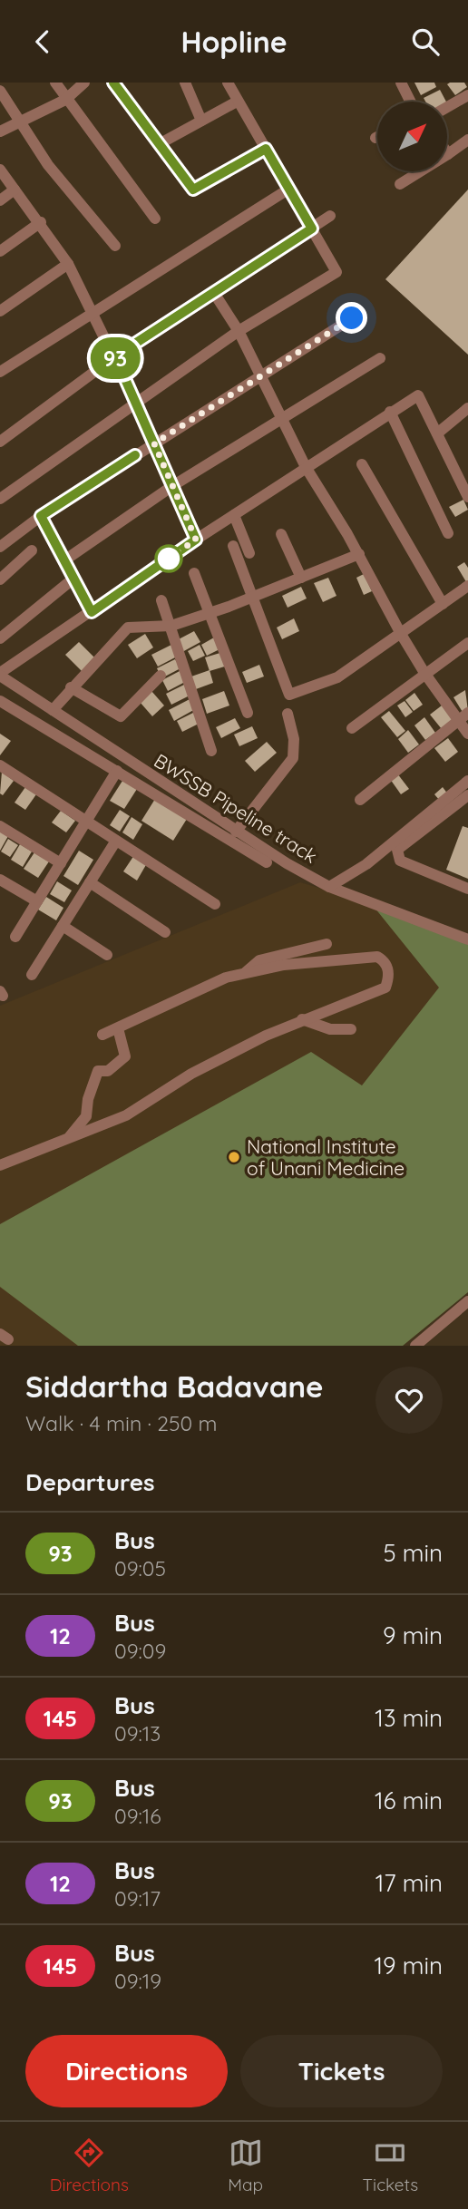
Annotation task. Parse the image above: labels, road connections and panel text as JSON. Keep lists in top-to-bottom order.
{
  "streets": {
    "street": ["BWSSB Pipeline track"]
  },
  "places": ["National Institute of Unani Medicine"],
  "lines": ["bus line 93"],
  "north": "top right",
  "page": {
    "header": "Hopline",
    "on_map": "93",
    "heading": [
      ["Siddartha Badavane", "Walk · 4 min · 250 m"],
      "Departures"
    ],
    "list": [
      {
        "mark": "93",
        "name": "Bus",
        "note": "09:05",
        "value": "5 min"
      },
      {
        "mark": "12",
        "name": "Bus",
        "note": "09:09",
        "value": "9 min"
      },
      {
        "mark": "145",
        "name": "Bus",
        "note": "09:13",
        "value": "13 min"
      },
      {
        "mark": "93",
        "name": "Bus",
        "note": "09:16",
        "value": "16 min"
      },
      {
        "mark": "12",
        "name": "Bus",
        "note": "09:17",
        "value": "17 min"
      },
      {
        "mark": "145",
        "name": "Bus",
        "note": "09:19",
        "value": "19 min"
      }
    ],
    "buttons": ["Directions", "Tickets"],
    "tabs": ["Directions", "Map", "Tickets"]
  }
}
